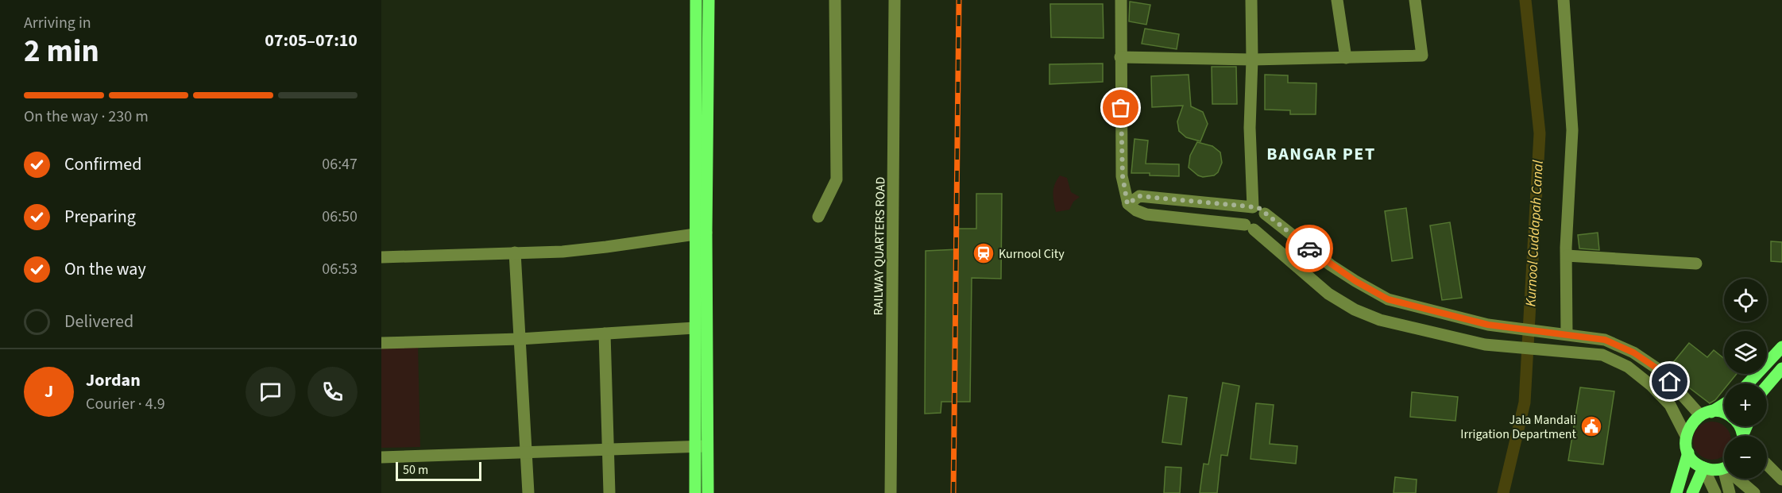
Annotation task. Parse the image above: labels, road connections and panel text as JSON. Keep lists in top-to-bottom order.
{
  "streets": {
    "street": ["RAILWAY QUARTERS ROAD"]
  },
  "districts": ["BANGAR PET"],
  "water": ["Kurnool Cuddapah Canal"],
  "places": {
    "station": ["Kurnool City"],
    "public building": ["Jala Mandali Irrigation Department"]
  },
  "scale_bar": "50 m",
  "page": {
    "heading": ["2 min", "Arriving in", "07:05–07:10"],
    "panel": ["Jordan", "Courier · 4.9"],
    "bar": "On the way · 230 m",
    "list": [
      ["Confirmed", "06:47"],
      ["Preparing", "06:50"],
      ["On the way", "06:53"],
      "Delivered"
    ],
    "map_buttons": ["+", "−"],
    "round": "J",
    "scale": "50 m"
  }
}
